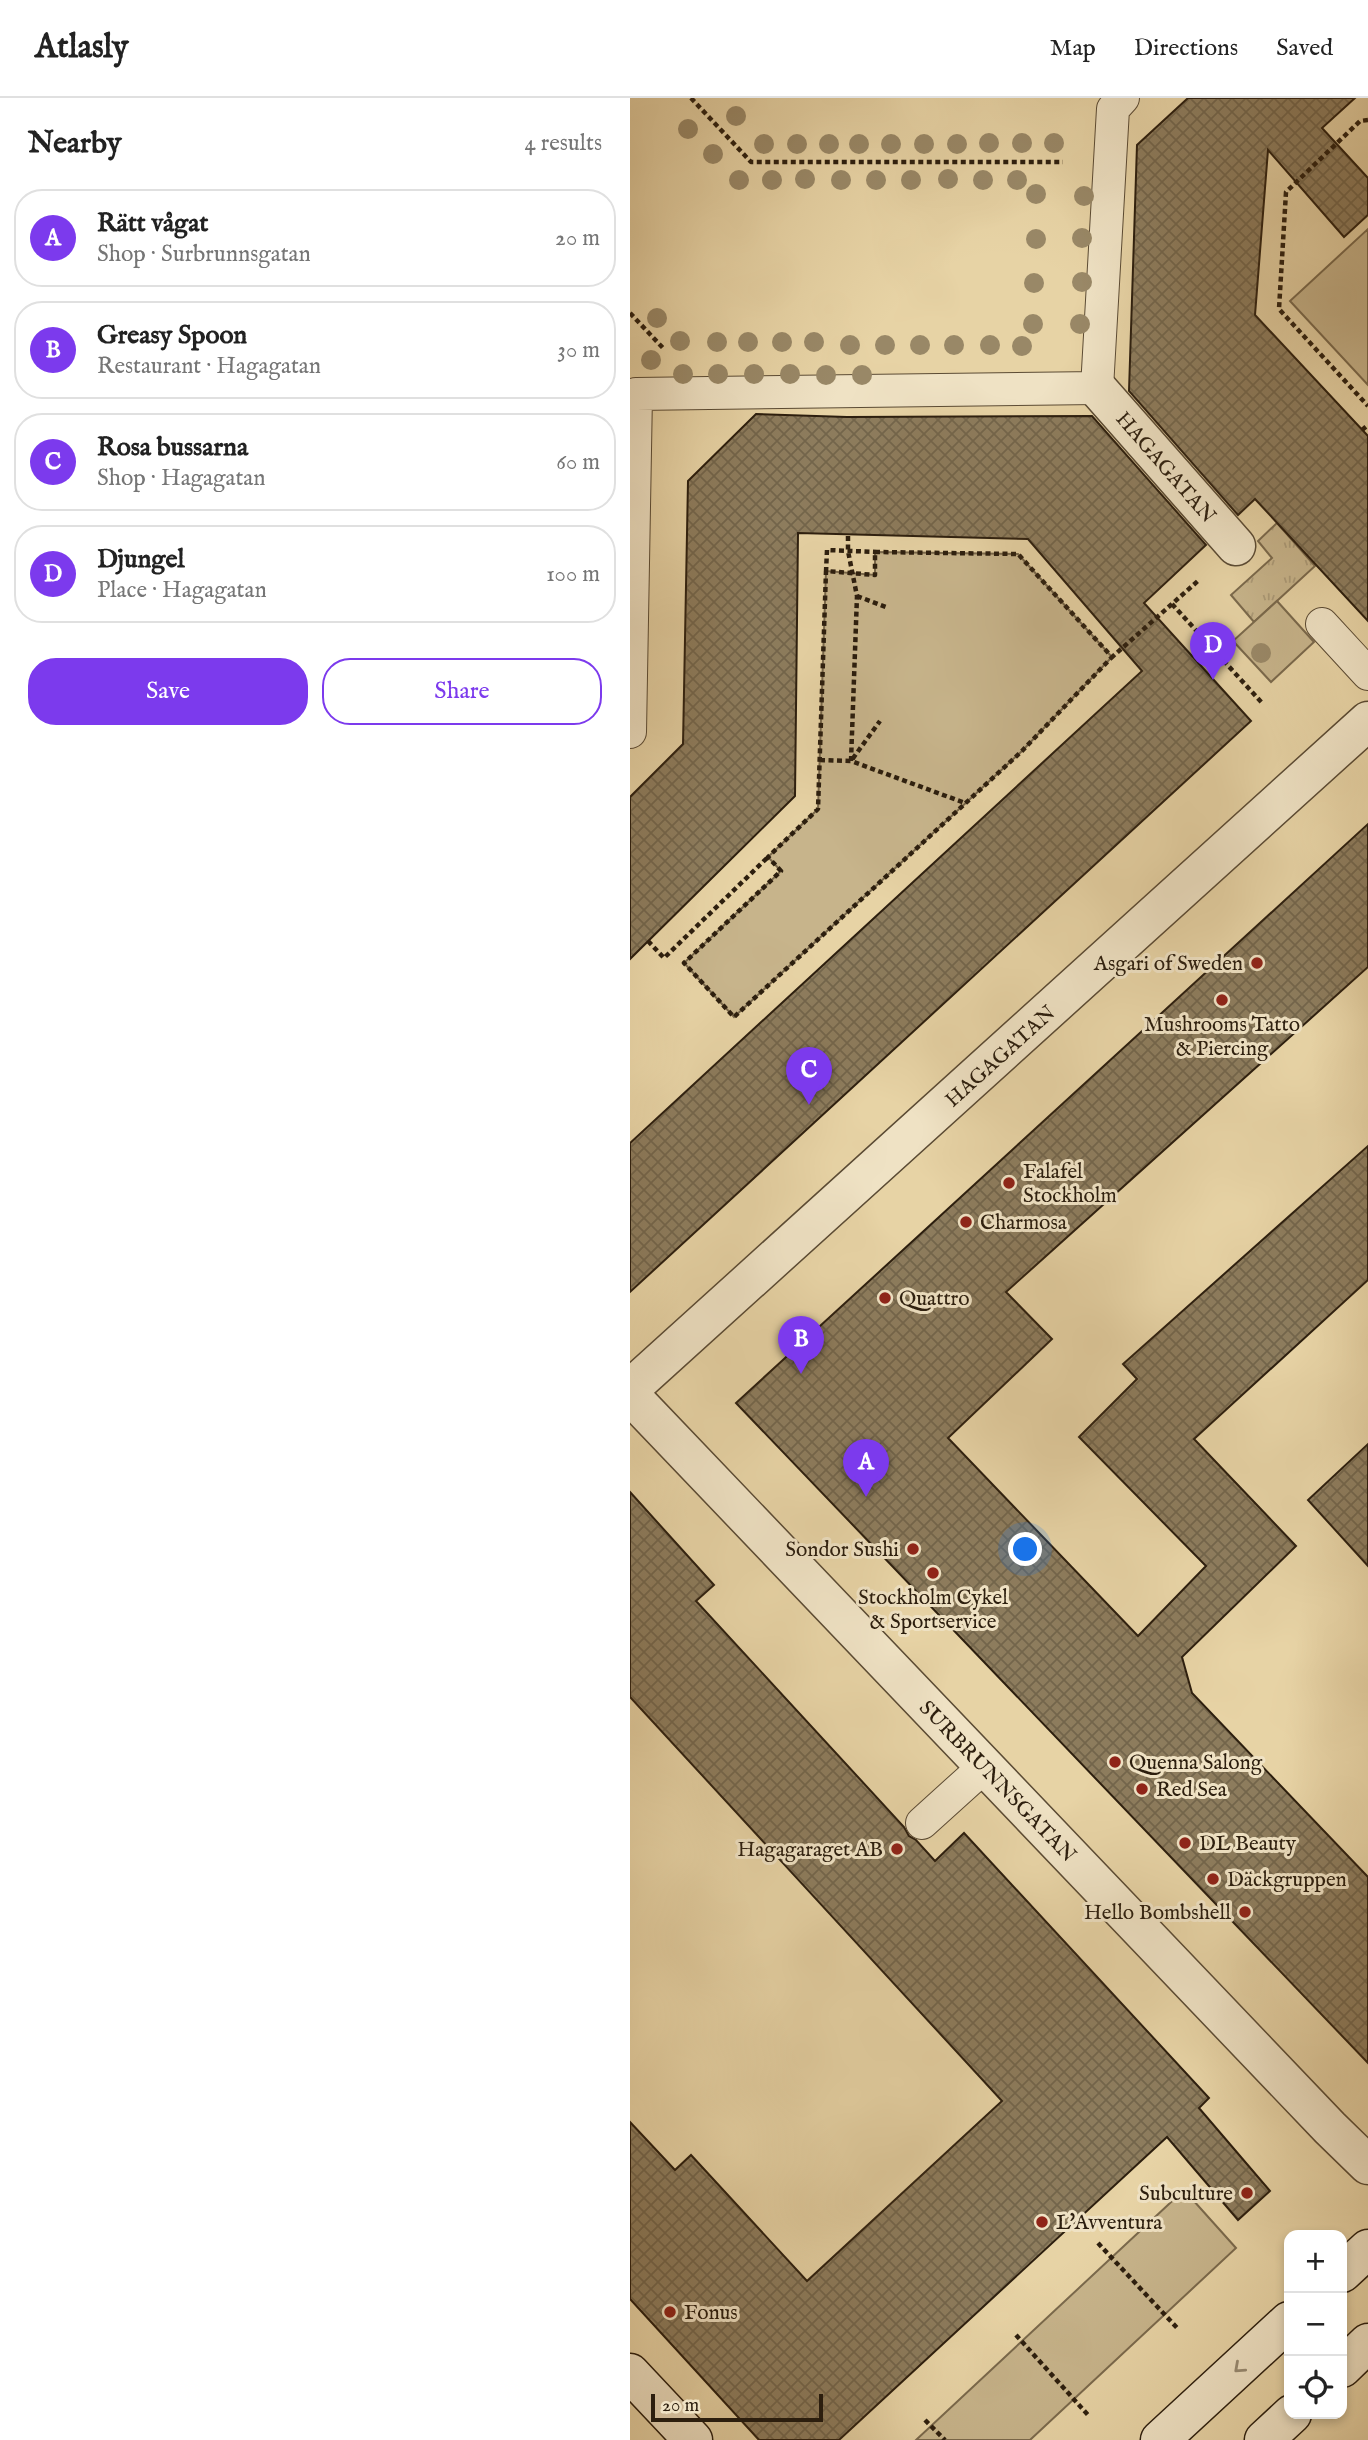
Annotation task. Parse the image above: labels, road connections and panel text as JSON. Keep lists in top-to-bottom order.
{
  "streets": {
    "street": ["HAGAGATAN", "SURBRUNNSGATAN"]
  },
  "places": [
    "Asgari of Sweden",
    "Mushrooms Tatto & Piercing",
    "Falafel Stockholm",
    "Charmosa",
    "Quattro",
    "Sondor Sushi",
    "Stockholm Cykel & Sportservice",
    "Quenna Salong",
    "Red Sea",
    "DL Beauty",
    "Hagagaraget AB",
    "Däckgruppen",
    "Hello Bombshell",
    "Subculture",
    "L'Avventura",
    "Fonus"
  ],
  "scale_bar": "20 m",
  "page": {
    "header": "Atlasly",
    "nav": ["Map", "Directions", "Saved"],
    "heading": ["Nearby", "4 results"],
    "list": [
      {
        "mark": "A",
        "name": "Rätt vågat",
        "note": "Shop · Surbrunnsgatan",
        "value": "20 m"
      },
      {
        "mark": "B",
        "name": "Greasy Spoon",
        "note": "Restaurant · Hagagatan",
        "value": "30 m"
      },
      {
        "mark": "C",
        "name": "Rosa bussarna",
        "note": "Shop · Hagagatan",
        "value": "60 m"
      },
      {
        "mark": "D",
        "name": "Djungel",
        "note": "Place · Hagagatan",
        "value": "100 m"
      }
    ],
    "pins": [
      "D",
      "C",
      "B",
      "A"
    ],
    "buttons": ["Save", "Share"],
    "map_buttons": ["+", "−"],
    "scale": "20 m"
  }
}
